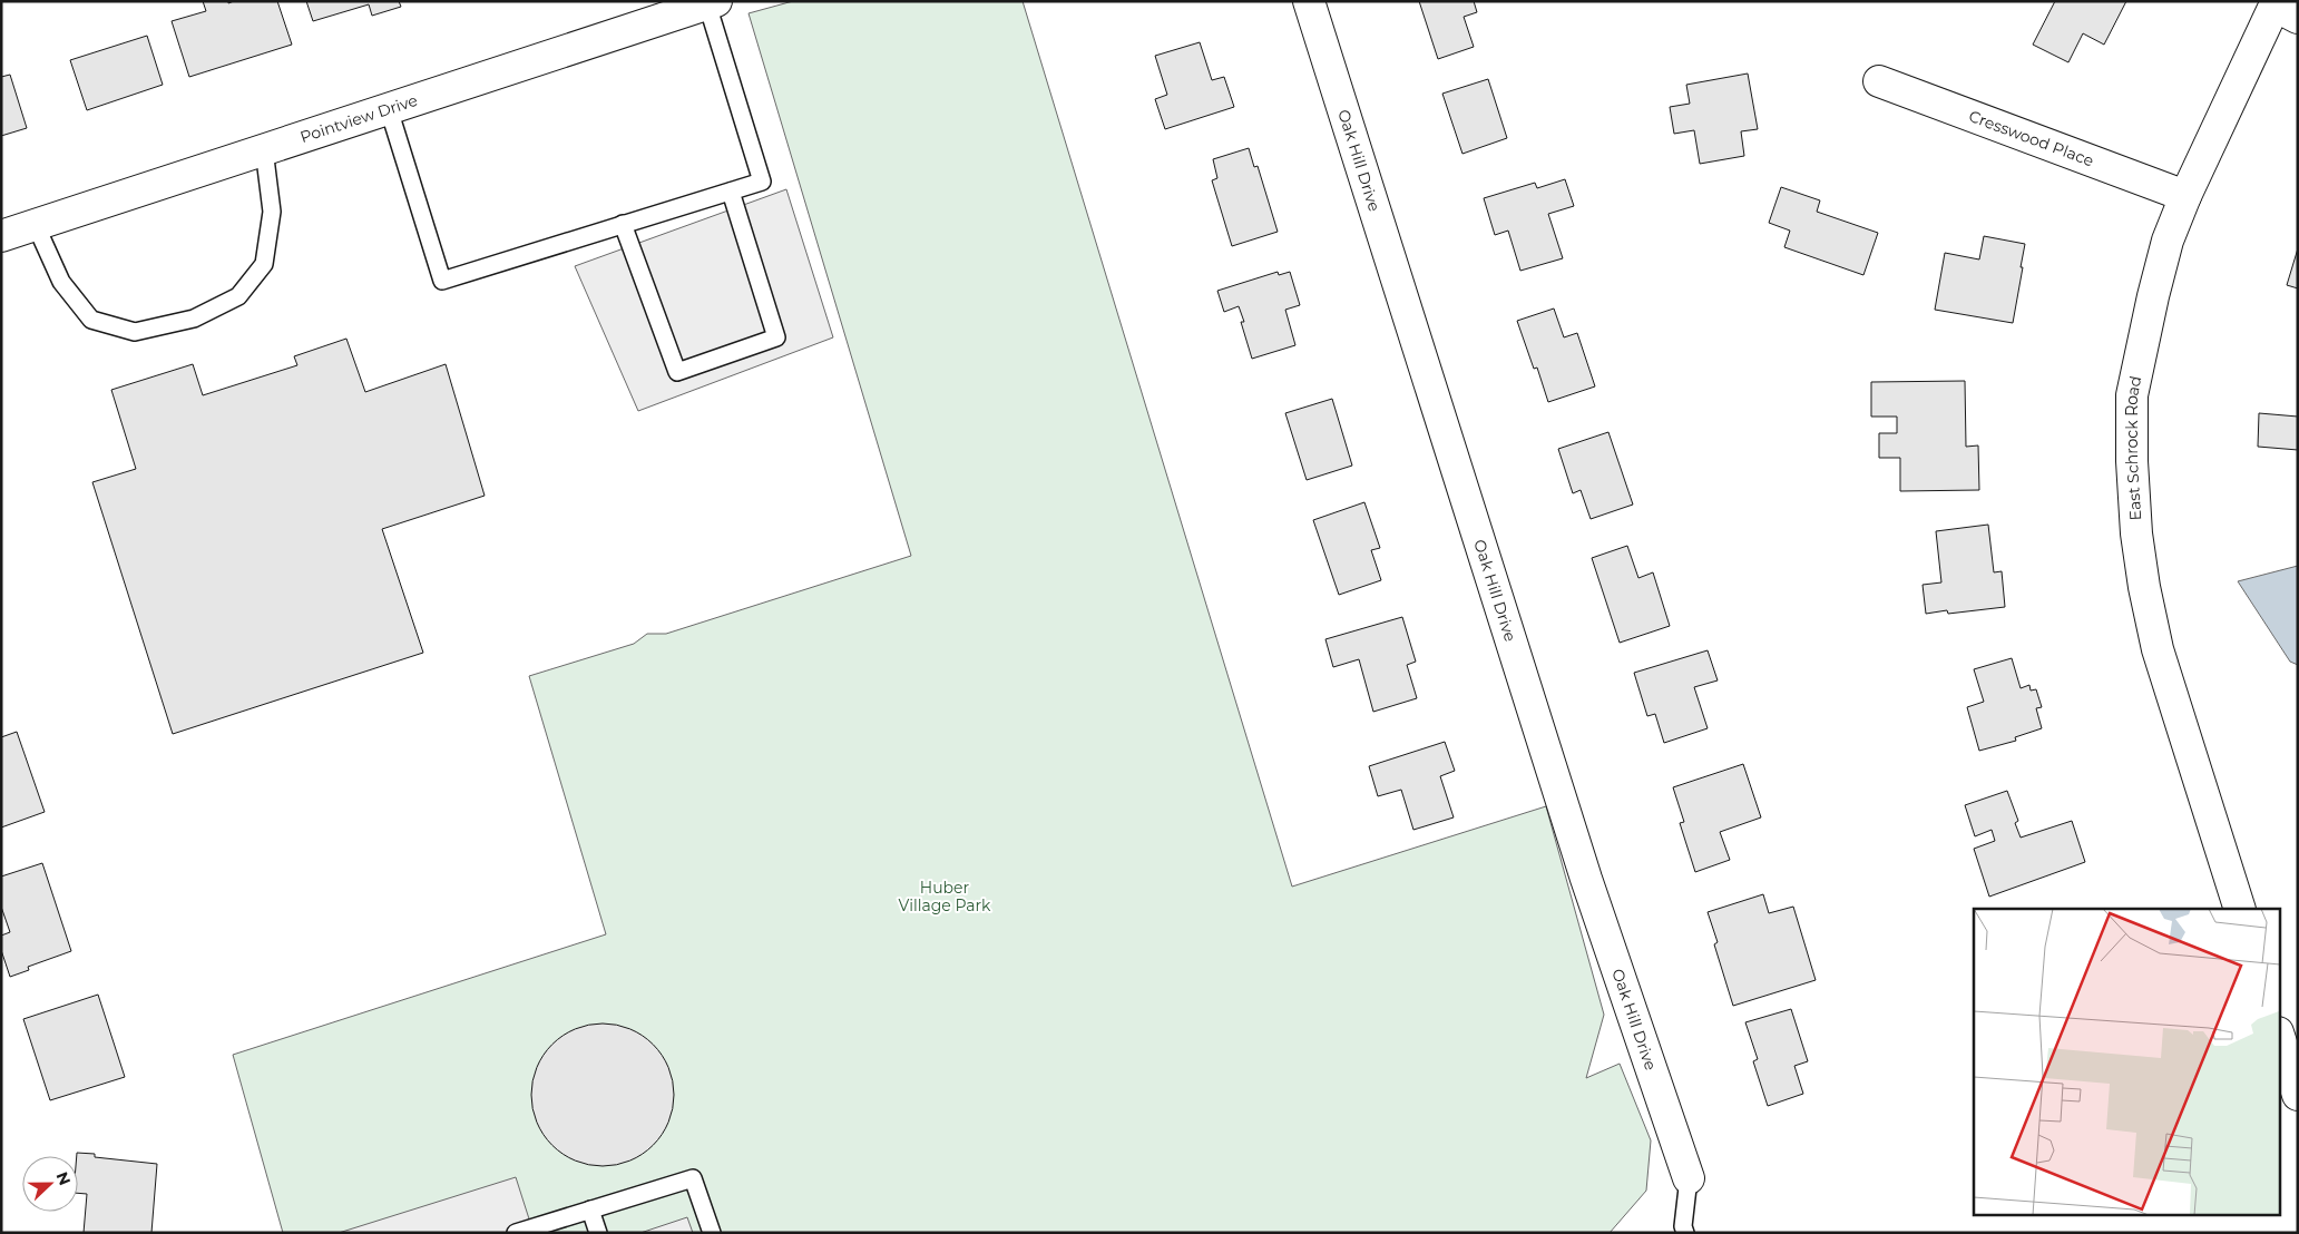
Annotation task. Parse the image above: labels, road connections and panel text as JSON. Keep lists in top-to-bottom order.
{
  "streets": {
    "street": [
      "Pointview Drive",
      "Cresswood Place",
      "Oak Hill Drive",
      "East Schrock Road"
    ]
  },
  "crossings": [
    ["Cresswood Place", "East Schrock Road"]
  ],
  "parks": ["Huber Village Park"],
  "north": "right"
}
